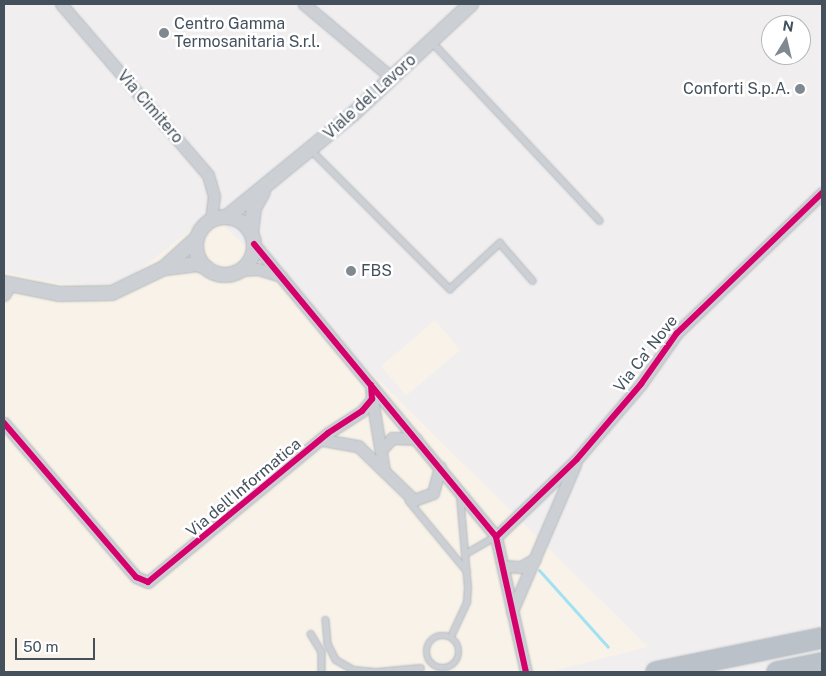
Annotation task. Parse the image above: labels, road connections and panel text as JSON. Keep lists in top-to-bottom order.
{
  "streets": {
    "street": [
      "Viale del Lavoro",
      "Via Cimitero",
      "Via Ca' Nove",
      "Via dell'Informatica"
    ]
  },
  "crossings": [
    ["Viale del Lavoro", "Via Cimitero"]
  ],
  "places": ["Centro Gamma Termosanitaria S.r.l.", "Conforti S.p.A.", "FBS"],
  "scale_bar": "50 m",
  "north": "top"
}
